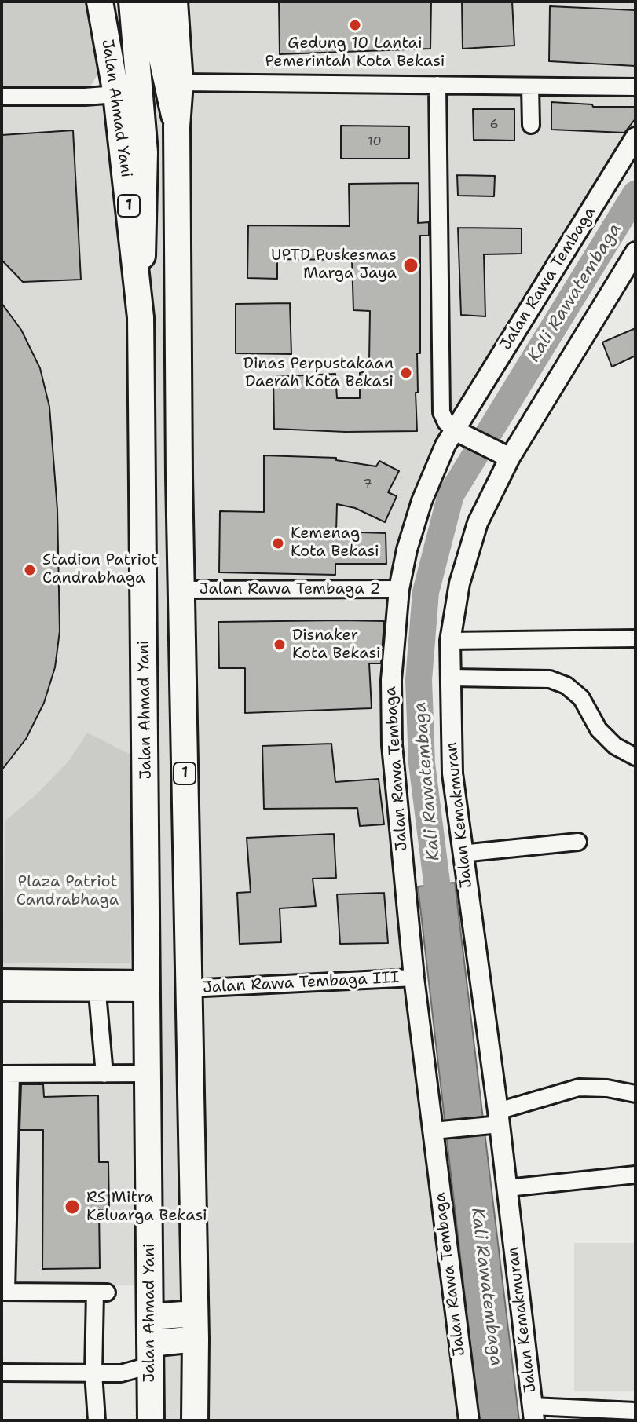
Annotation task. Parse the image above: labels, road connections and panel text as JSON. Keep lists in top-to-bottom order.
{
  "streets": {
    "main road": ["Jalan Ahmad Yani", "1"],
    "street": [
      "Jalan Rawa Tembaga",
      "Jalan Rawa Tembaga 2",
      "Jalan Kemakmuran",
      "Jalan Rawa Tembaga III"
    ]
  },
  "crossings": [
    ["1", "Jalan Rawa Tembaga 2"],
    ["1", "Jalan Rawa Tembaga III"],
    ["Jalan Rawa Tembaga", "Jalan Rawa Tembaga 2"],
    ["Jalan Rawa Tembaga", "Jalan Rawa Tembaga III"]
  ],
  "water": ["Kali Rawatembaga"],
  "parks": ["Plaza Patriot Candrabhaga"],
  "places": [
    "Gedung 10 Lantai Pemerintah Kota Bekasi",
    "UPTD Puskesmas Marga Jaya",
    "Dinas Perpustakaan Daerah Kota Bekasi",
    "Kemenag Kota Bekasi",
    "Stadion Patriot Candrabhaga",
    "Disnaker Kota Bekasi",
    "RS Mitra Keluarga Bekasi"
  ],
  "house_numbers": ["6", "10", "7"]
}
